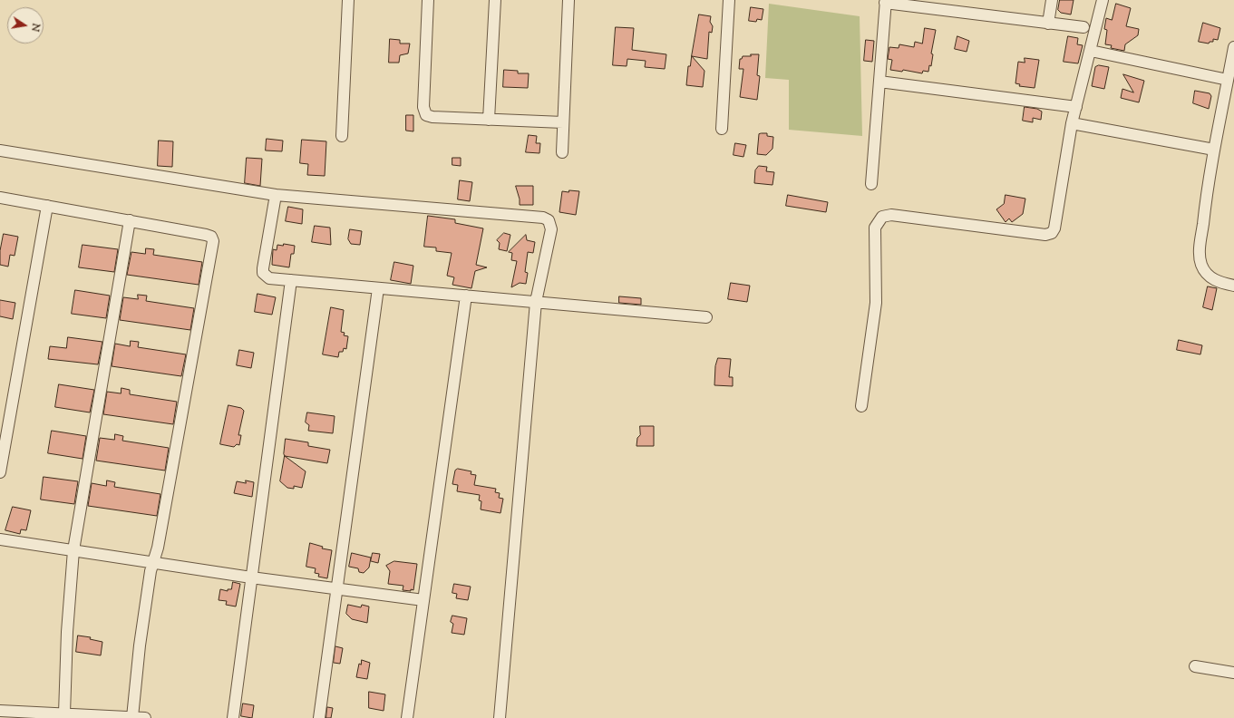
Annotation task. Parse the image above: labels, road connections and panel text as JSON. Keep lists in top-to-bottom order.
{
  "north": "right"
}
